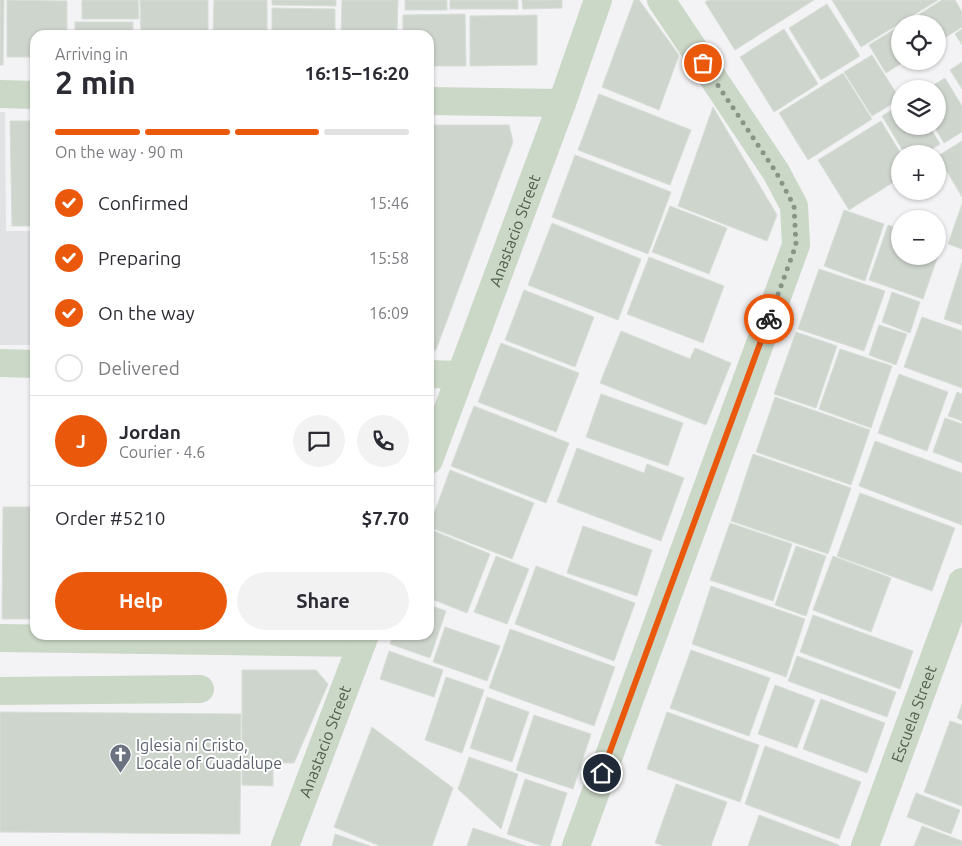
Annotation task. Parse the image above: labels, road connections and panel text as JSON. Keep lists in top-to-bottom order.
{
  "streets": {
    "street": ["Anastacio Street", "Escuela Street"]
  },
  "places": {
    "church": ["Iglesia ni Cristo, Locale of Guadalupe"]
  },
  "page": {
    "map_buttons": ["+", "−"],
    "heading": ["2 min", "Arriving in", "16:15–16:20"],
    "panel": [
      "Jordan",
      "Courier · 4.6",
      "Order #5210",
      "$7.70"
    ],
    "bar": "On the way · 90 m",
    "list": [
      ["Confirmed", "15:46"],
      ["Preparing", "15:58"],
      ["On the way", "16:09"],
      "Delivered"
    ],
    "round": "J",
    "buttons": ["Help", "Share"]
  }
}
